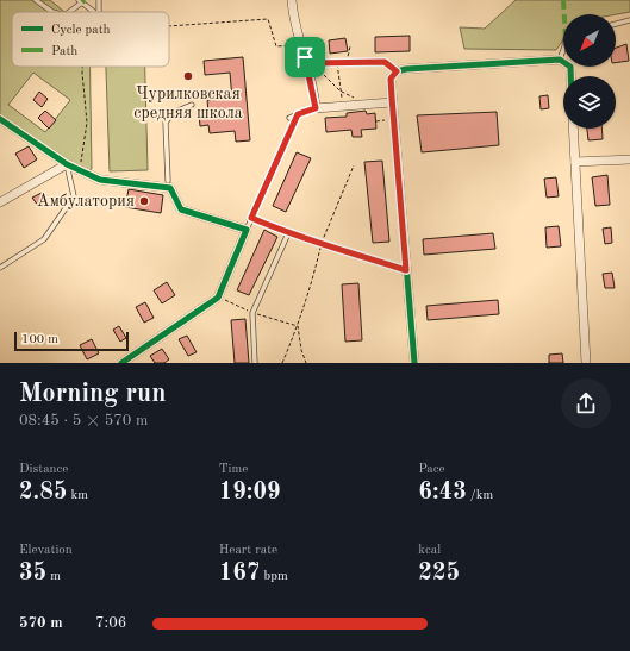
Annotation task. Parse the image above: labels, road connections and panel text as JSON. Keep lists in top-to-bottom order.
{
  "places": ["Чурилковская средняя школа", "Амбулатория"],
  "legend": ["Cycle path", "Path"],
  "scale_bar": "100 m",
  "north": "bottom left",
  "page": {
    "scale": "100 m",
    "heading": ["Morning run", "08:45 · 5 × 570 m"],
    "stats": [
      ["Distance", "2.85 km"],
      ["Time", "19:09"],
      ["Pace", "6:43 /km"],
      ["Elevation", "35 m"],
      ["Heart rate", "167 bpm"],
      ["kcal", "225"]
    ],
    "list": [
      {
        "name": "570 m",
        "note": "7:06"
      }
    ]
  }
}
